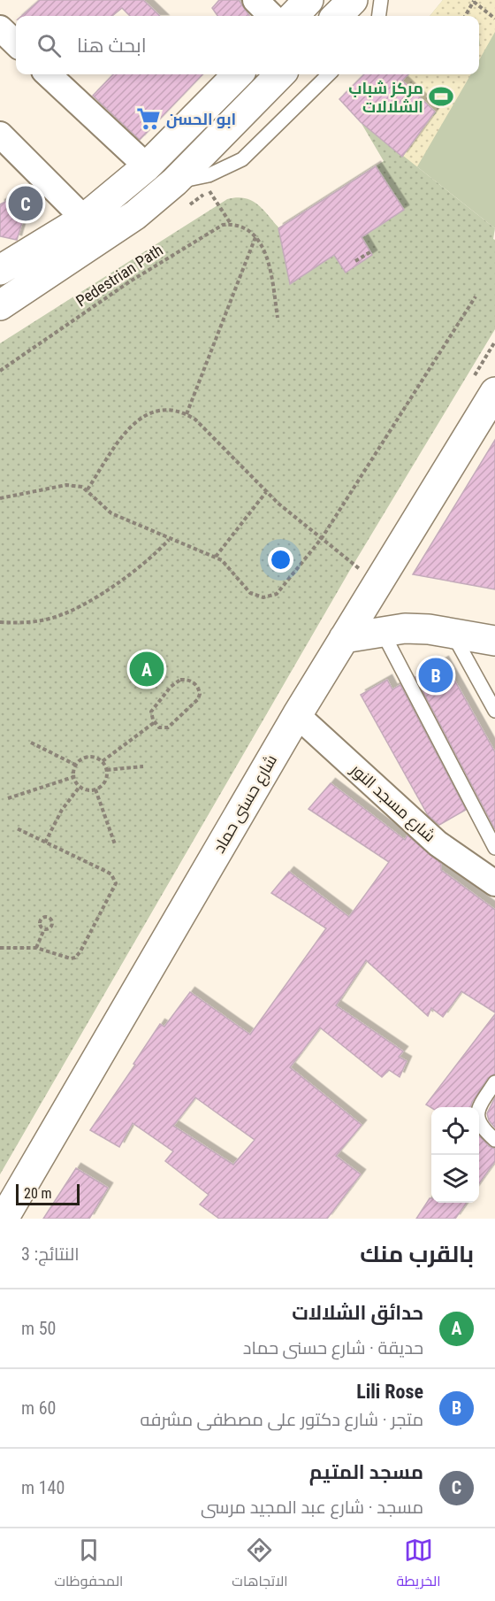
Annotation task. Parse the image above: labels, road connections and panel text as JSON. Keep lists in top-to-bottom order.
{
  "streets": {
    "main road": ["شارع حسنى حماد"],
    "street": ["شارع مسجد النور"],
    "path": ["Pedestrian Path"]
  },
  "crossings": [
    ["شارع مسجد النور", "شارع حسنى حماد"]
  ],
  "places": {
    "sports": ["مركز شباب الشلالات"],
    "supermarket": ["ابو الحسن"]
  },
  "scale_bar": "20 m",
  "page": {
    "search": "ابحث هنا",
    "pins": ["C", "A", "B"],
    "scale": "20 m",
    "heading": ["بالقرب منك", "النتائج: 3"],
    "list": [
      {
        "mark": "A",
        "name": "حدائق الشلالات",
        "note": "حديقة · شارع حسنى حماد",
        "value": "50 m"
      },
      {
        "mark": "B",
        "name": "Lili Rose",
        "note": "متجر · شارع دكتور على مصطفى مشرفه",
        "value": "60 m"
      },
      {
        "mark": "C",
        "name": "مسجد المتيم",
        "note": "مسجد · شارع عبد المجيد مرسى",
        "value": "140 m"
      }
    ],
    "nav": ["الخريطة", "الاتجاهات", "المحفوظات"]
  }
}
